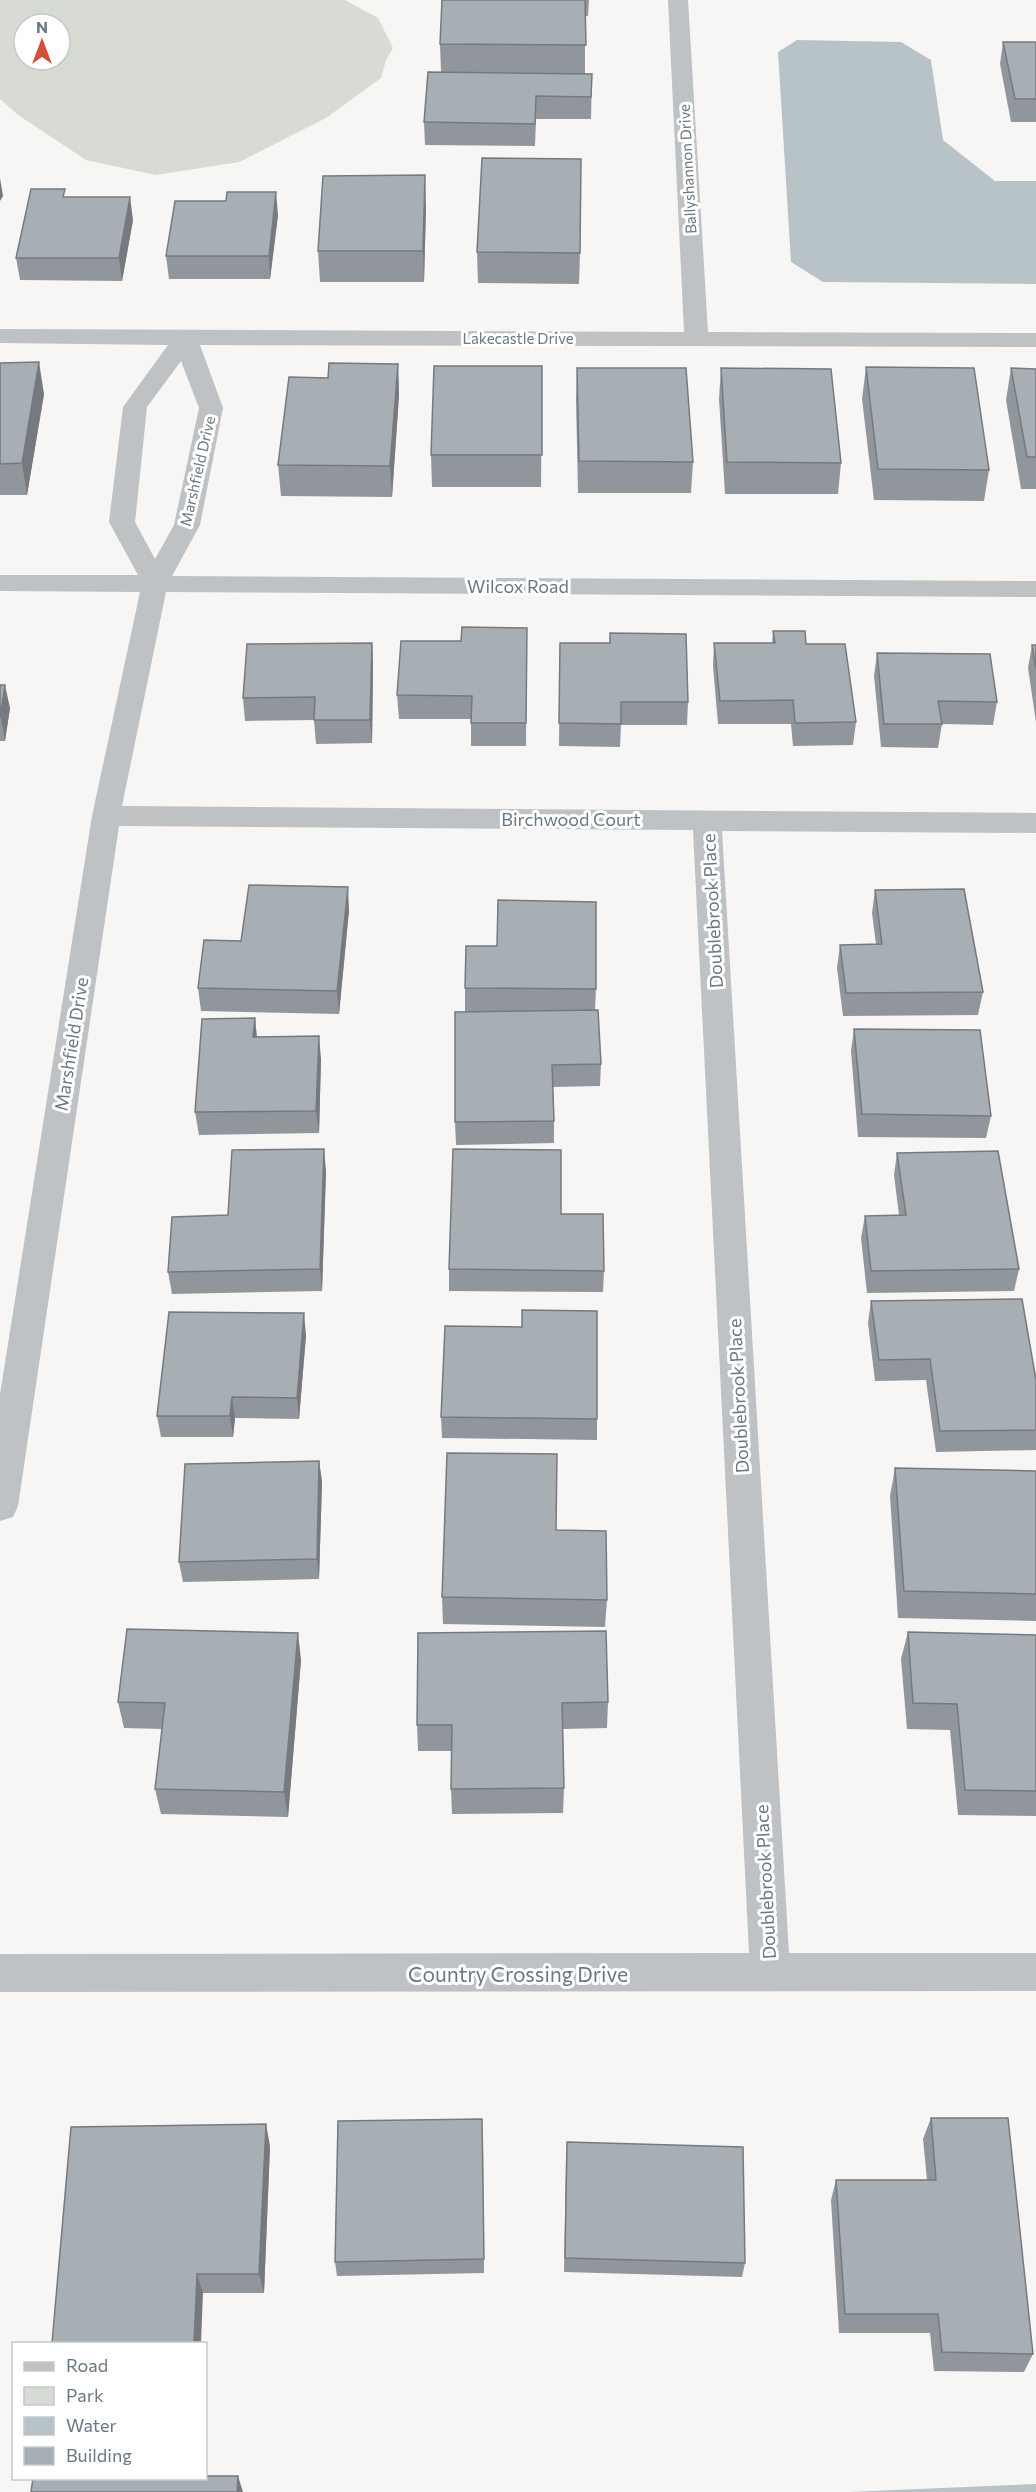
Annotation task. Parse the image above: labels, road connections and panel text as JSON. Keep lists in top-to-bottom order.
{
  "streets": {
    "street": [
      "Ballyshannon Drive",
      "Lakecastle Drive",
      "Marshfield Drive",
      "Wilcox Road",
      "Birchwood Court",
      "Doublebrook Place",
      "Country Crossing Drive"
    ]
  },
  "crossings": [
    ["Ballyshannon Drive", "Lakecastle Drive"],
    ["Lakecastle Drive", "Marshfield Drive"],
    ["Marshfield Drive", "Wilcox Road"],
    ["Marshfield Drive", "Birchwood Court"],
    ["Birchwood Court", "Doublebrook Place"],
    ["Doublebrook Place", "Country Crossing Drive"]
  ],
  "legend": [
    "Road",
    "Park",
    "Water",
    "Building"
  ],
  "north": "top"
}
